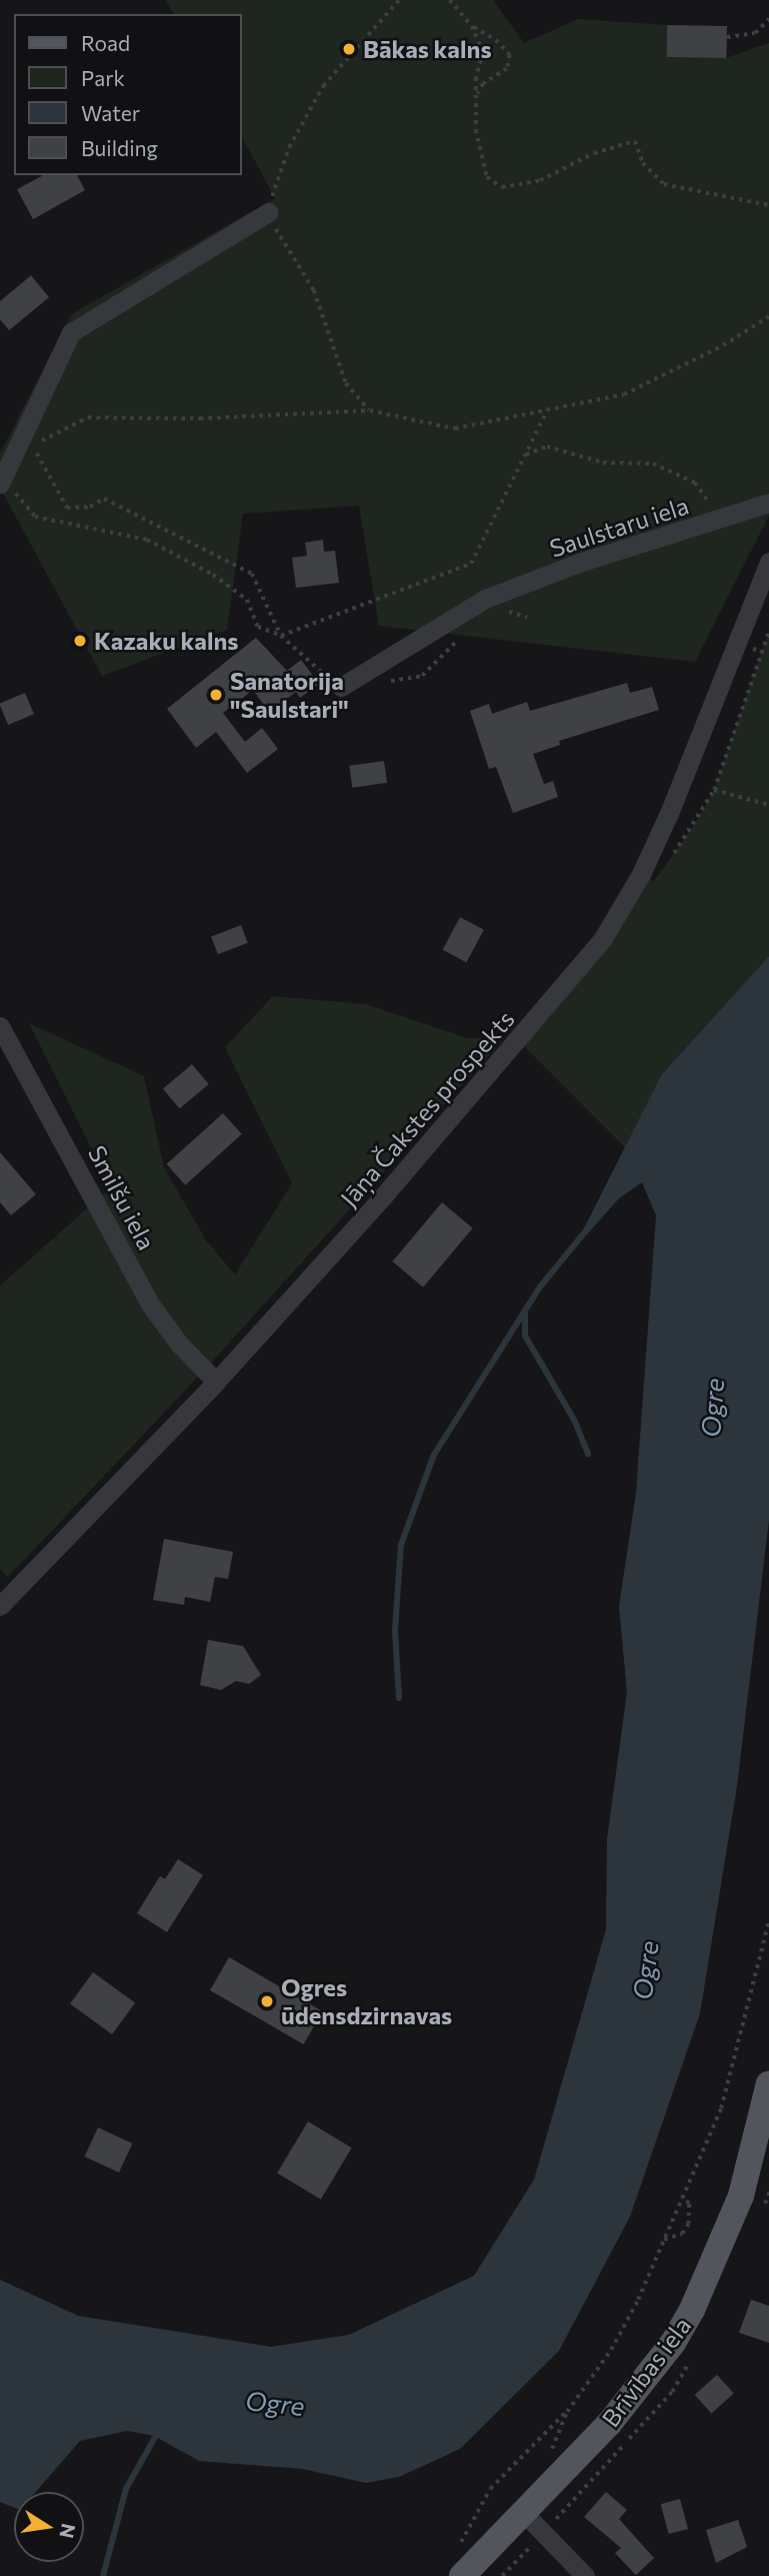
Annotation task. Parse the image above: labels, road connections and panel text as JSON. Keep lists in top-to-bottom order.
{
  "streets": {
    "main road": ["Brīvības iela"],
    "street": ["Saulstaru iela", "Jāņa Čakstes prospekts", "Smilšu iela"]
  },
  "crossings": [
    ["Jāņa Čakstes prospekts", "Smilšu iela"]
  ],
  "water": ["Ogre"],
  "places": [
    "Bākas kalns",
    "Kazaku kalns",
    "Sanatorija \"Saulstari\"",
    "Ogres ūdensdzirnavas"
  ],
  "legend": [
    "Road",
    "Park",
    "Water",
    "Building"
  ],
  "north": "right"
}
